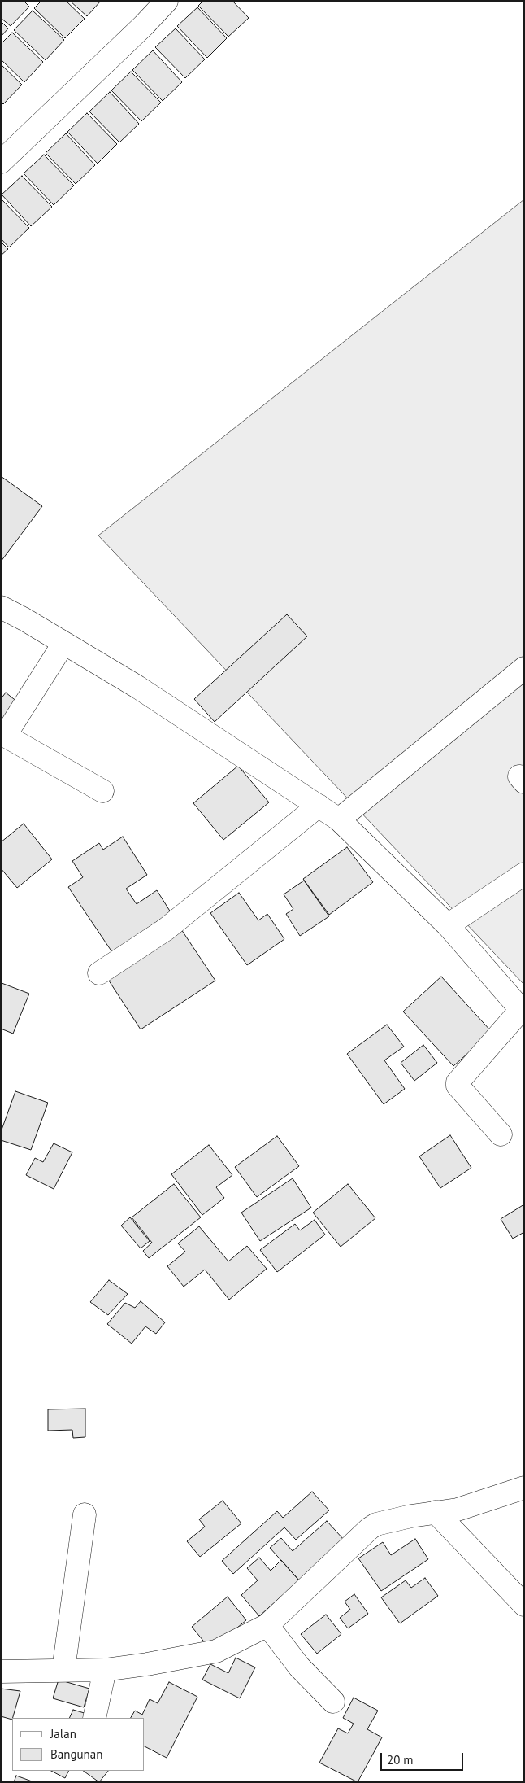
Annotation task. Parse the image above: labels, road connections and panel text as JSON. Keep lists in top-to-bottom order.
{
  "legend": ["Jalan", "Bangunan"],
  "scale_bar": "20 m"
}
